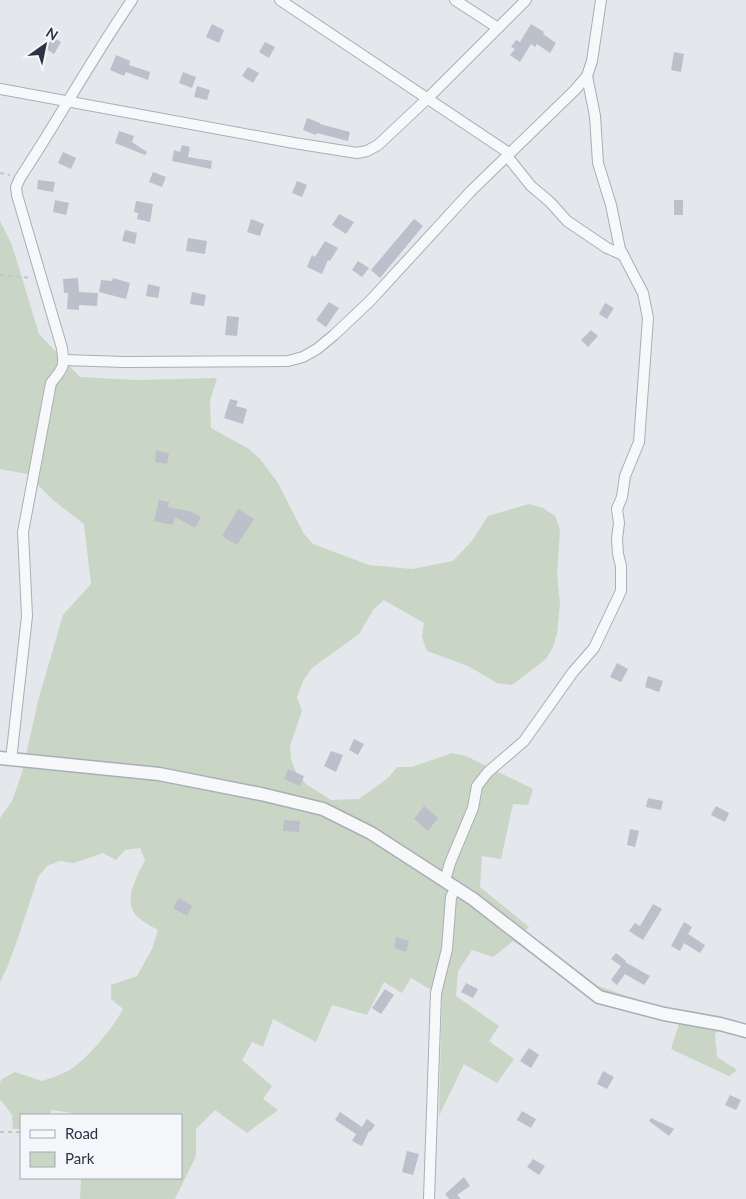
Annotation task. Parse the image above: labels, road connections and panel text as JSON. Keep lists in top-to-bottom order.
{
  "legend": ["Road", "Park"],
  "north": "top right"
}
